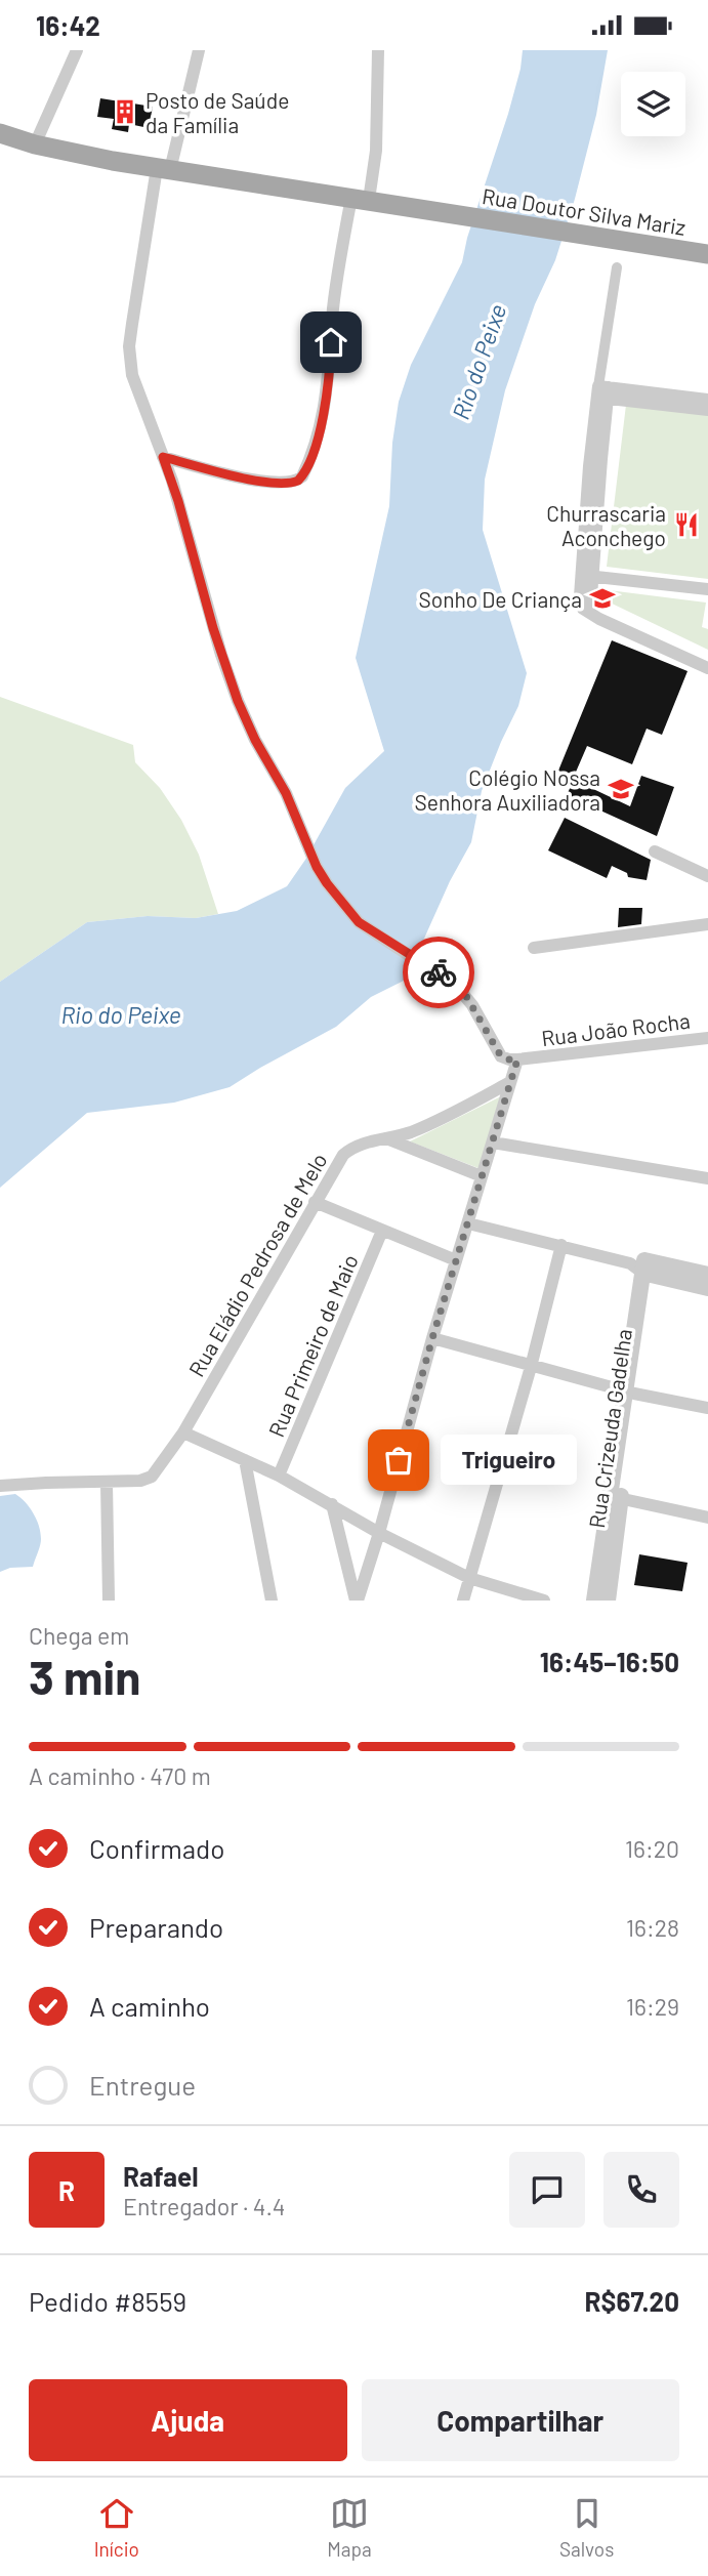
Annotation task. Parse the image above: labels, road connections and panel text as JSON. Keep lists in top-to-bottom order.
{
  "streets": {
    "main road": ["Rua Doutor Silva Mariz"],
    "street": [
      "Rua João Rocha",
      "Rua Eládio Pedrosa de Melo",
      "Rua Primeiro de Maio",
      "Rua Crizeuda Gadelha"
    ]
  },
  "water": ["Rio do Peixe"],
  "places": {
    "building": ["Posto de Saúde da Família"],
    "restaurant": ["Churrascaria Aconchego"],
    "school or university": ["Sonho De Criança", "Colégio Nossa Senhora Auxiliadora"],
    "other": ["Trigueiro"]
  },
  "page": {
    "status": "16:42",
    "bubble": "Trigueiro",
    "heading": ["3 min", "Chega em", "16:45–16:50"],
    "panel": [
      "Rafael",
      "Entregador · 4.4",
      "Pedido #8559",
      "R$67.20"
    ],
    "bar": "A caminho · 470 m",
    "list": [
      ["Confirmado", "16:20"],
      ["Preparando", "16:28"],
      ["A caminho", "16:29"],
      "Entregue"
    ],
    "round": "R",
    "buttons": ["Ajuda", "Compartilhar"],
    "tabs": ["Início", "Mapa", "Salvos"]
  }
}
